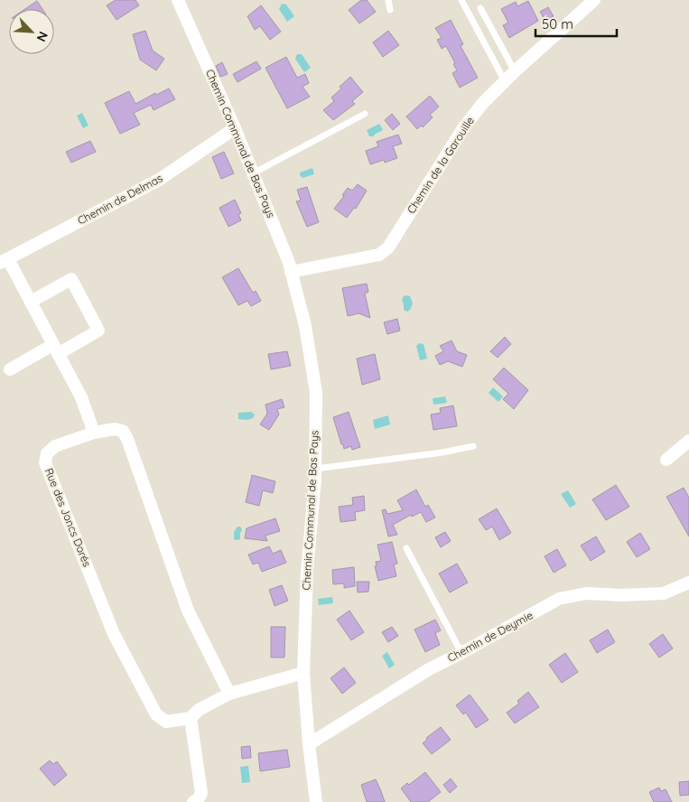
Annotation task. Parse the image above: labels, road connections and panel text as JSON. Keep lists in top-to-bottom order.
{
  "streets": {
    "street": [
      "Chemin Communal de Bas Pays",
      "Chemin de la Garouille",
      "Chemin de Delmas",
      "Rue des Joncs Dorés",
      "Chemin de Deymie"
    ]
  },
  "crossings": [
    ["Chemin Communal de Bas Pays", "Chemin de la Garouille"],
    ["Chemin Communal de Bas Pays", "Chemin de Delmas"],
    ["Chemin Communal de Bas Pays", "Rue des Joncs Dorés"],
    ["Chemin Communal de Bas Pays", "Chemin de Deymie"]
  ],
  "scale_bar": "50 m",
  "north": "bottom right"
}
